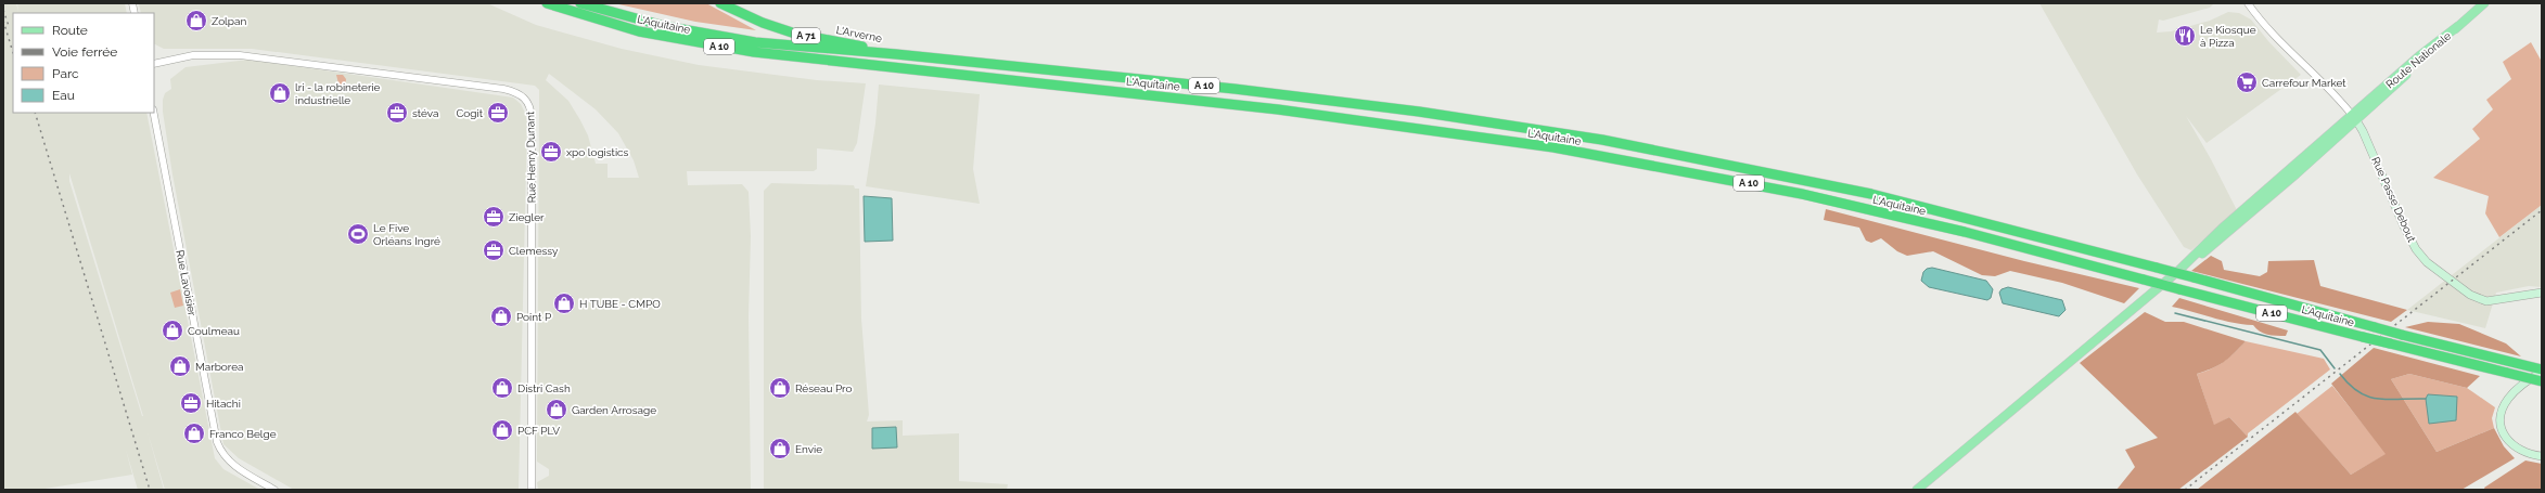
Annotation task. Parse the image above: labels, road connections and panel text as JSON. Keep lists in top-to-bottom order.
{
  "streets": {
    "highway": [
      "L'Aquitaine",
      "L'Arverne",
      "A 71",
      "A 10"
    ],
    "main road": ["Route Nationale", "Rue Passe Debout"],
    "street": ["Rue Henry Dunant", "Rue Lavoisier"]
  },
  "crossings": [
    ["L'Aquitaine", "L'Arverne"],
    ["Route Nationale", "Rue Passe Debout"]
  ],
  "places": {
    "shop": [
      "Zolpan",
      "lri - la robineterie industrielle",
      "H TUBE - CMPO",
      "Point P",
      "Coulmeau",
      "Marborea",
      "Distri Cash",
      "Réseau Pro",
      "Garden Arrosage",
      "PCF PLV",
      "Franco Belge",
      "Envie"
    ],
    "restaurant": ["Le Kiosque à Pizza"],
    "supermarket": ["Carrefour Market"],
    "office": [
      "stéva",
      "Cogit",
      "xpo logistics",
      "Ziegler",
      "Clemessy",
      "Hitachi"
    ],
    "sports": ["Le Five Orléans Ingré"]
  },
  "legend": [
    "Route",
    "Voie ferrée",
    "Parc",
    "Eau"
  ]
}
